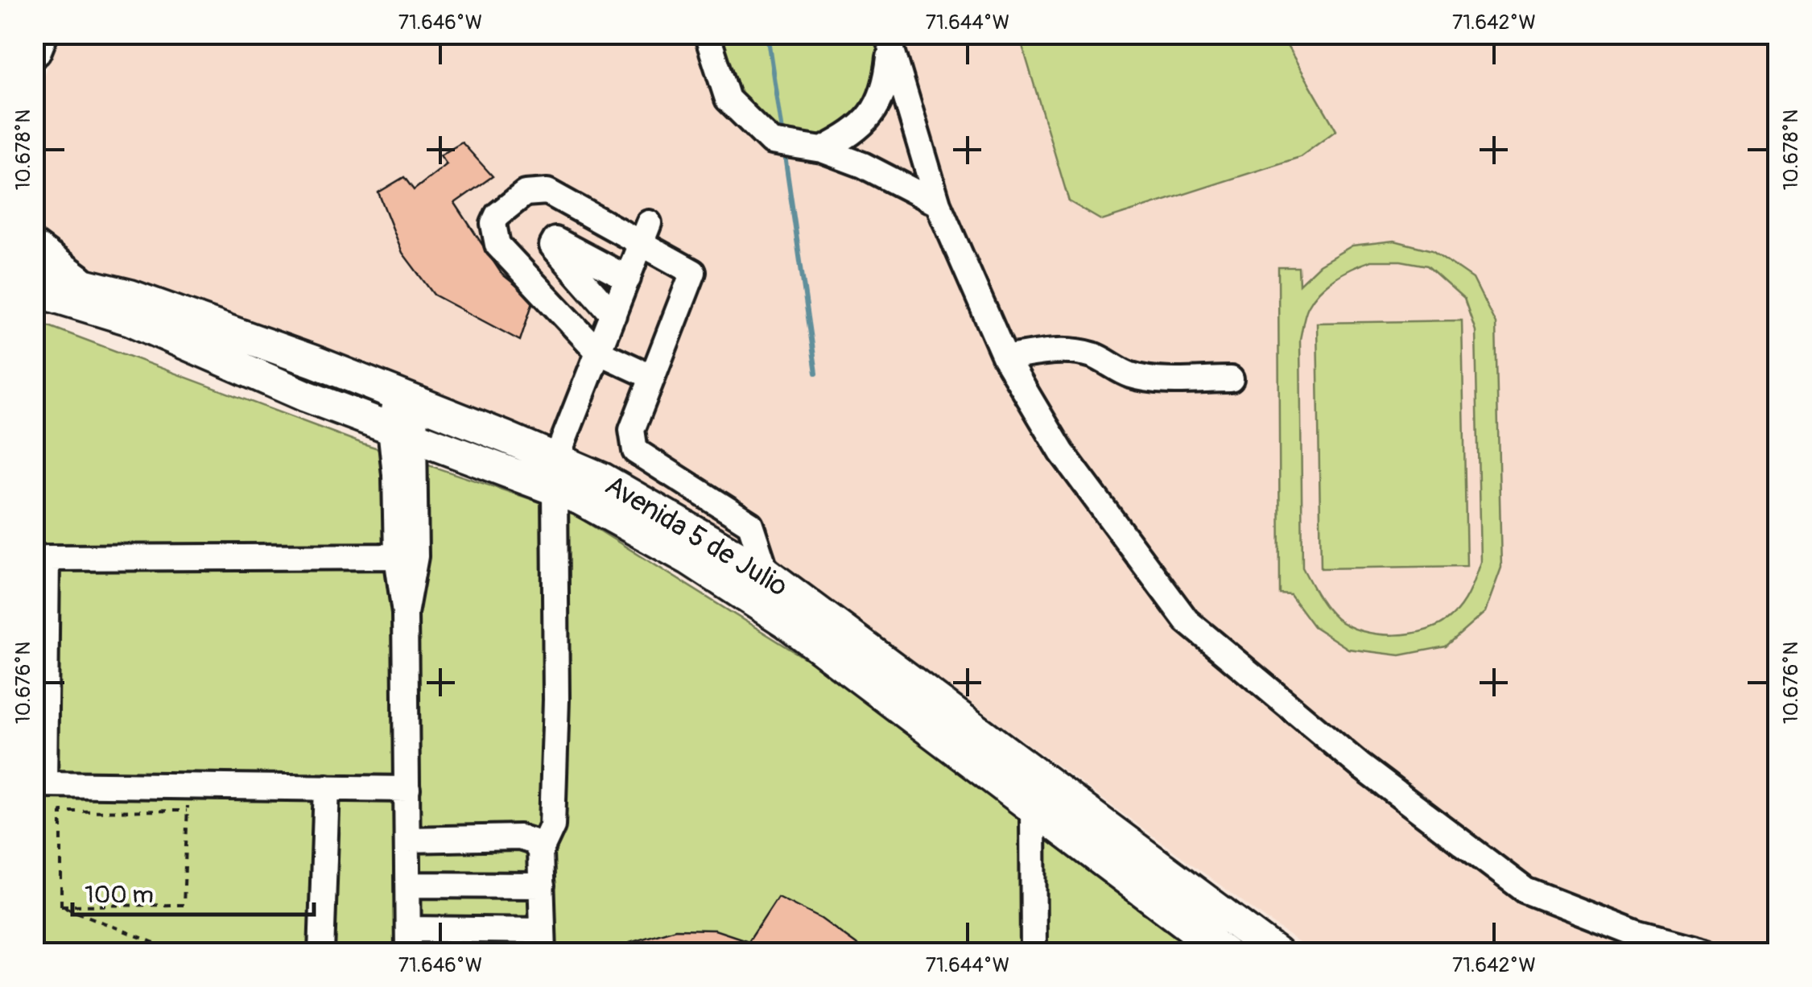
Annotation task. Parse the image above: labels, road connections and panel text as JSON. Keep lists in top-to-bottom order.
{
  "streets": {
    "main road": ["Avenida 5 de Julio"]
  },
  "scale_bar": "100 m",
  "coordinates": [
    "71.646°W",
    "71.644°W",
    "71.642°W",
    "10.678°N",
    "10.676°N"
  ]
}
